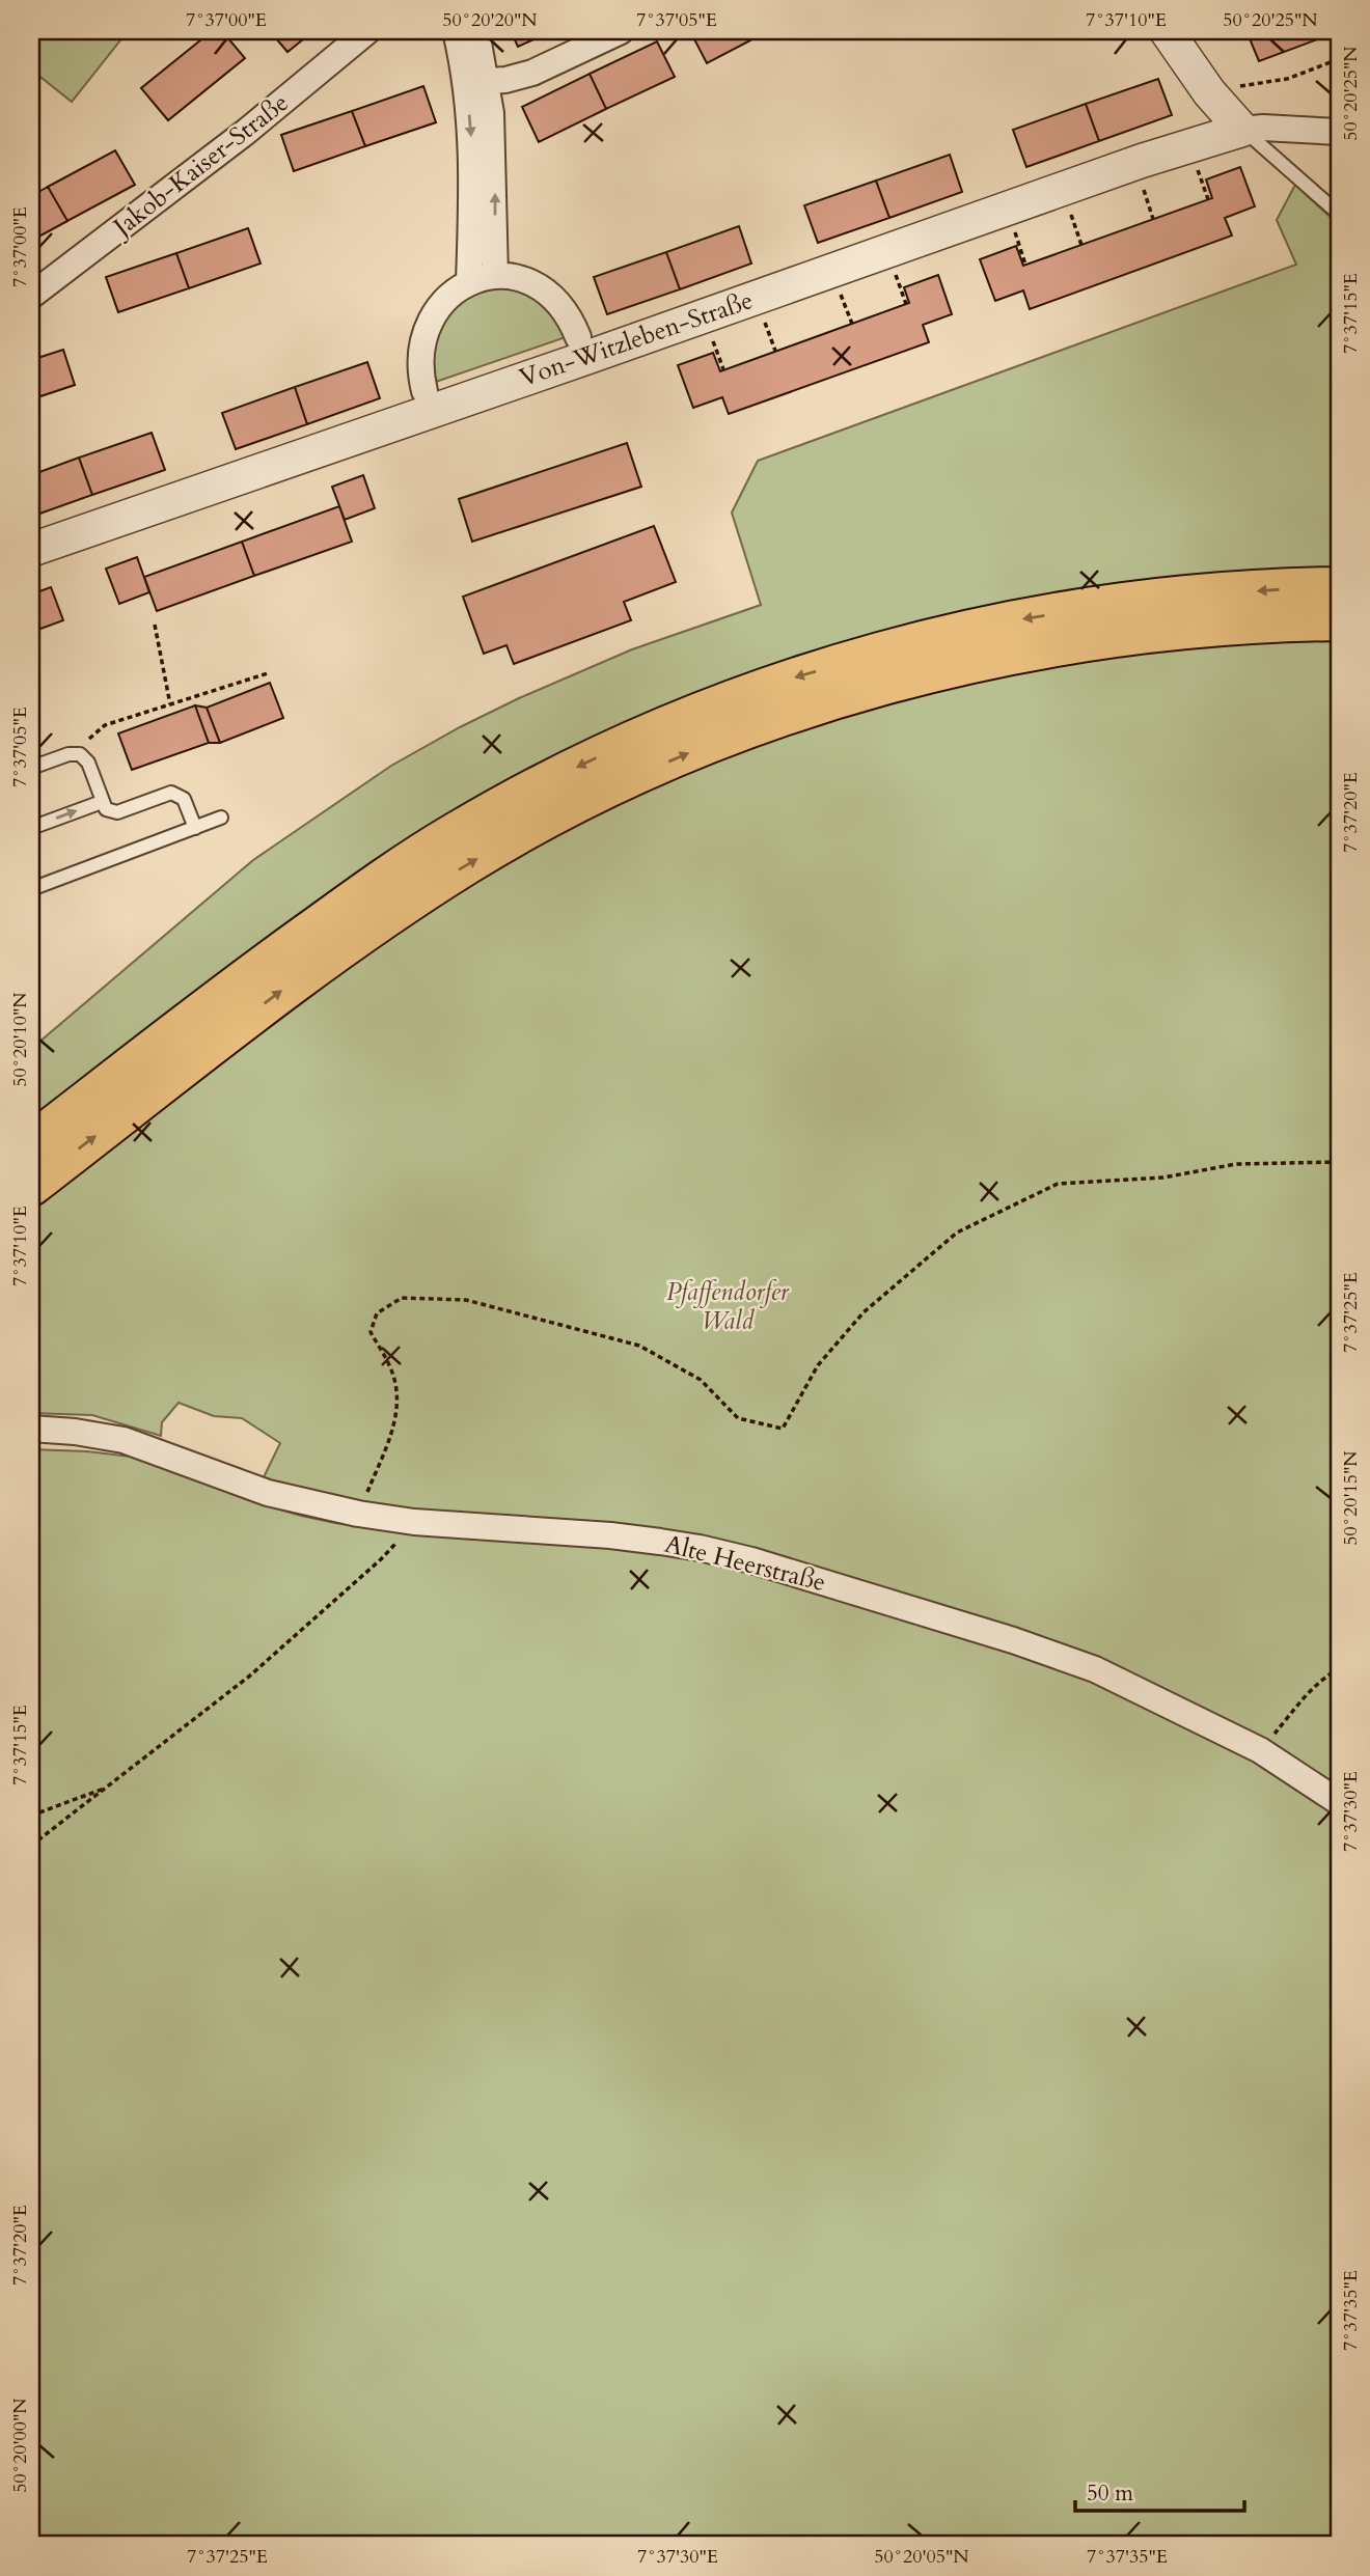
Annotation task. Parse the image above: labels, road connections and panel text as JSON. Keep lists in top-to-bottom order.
{
  "streets": {
    "street": ["Jakob-Kaiser-Straße", "Von-Witzleben-Straße", "Alte Heerstraße"]
  },
  "parks": ["Pfaffendorfer Wald"],
  "scale_bar": "50 m",
  "coordinates": [
    "7°37'00\"E",
    "50°20'20\"N",
    "7°37'05\"E",
    "7°37'10\"E",
    "50°20'25\"N",
    "7°37'15\"E",
    "7°37'20\"E",
    "50°20'10\"N",
    "7°37'25\"E",
    "50°20'15\"N",
    "7°37'30\"E",
    "7°37'35\"E",
    "50°20'00\"N",
    "50°20'05\"N"
  ]
}
